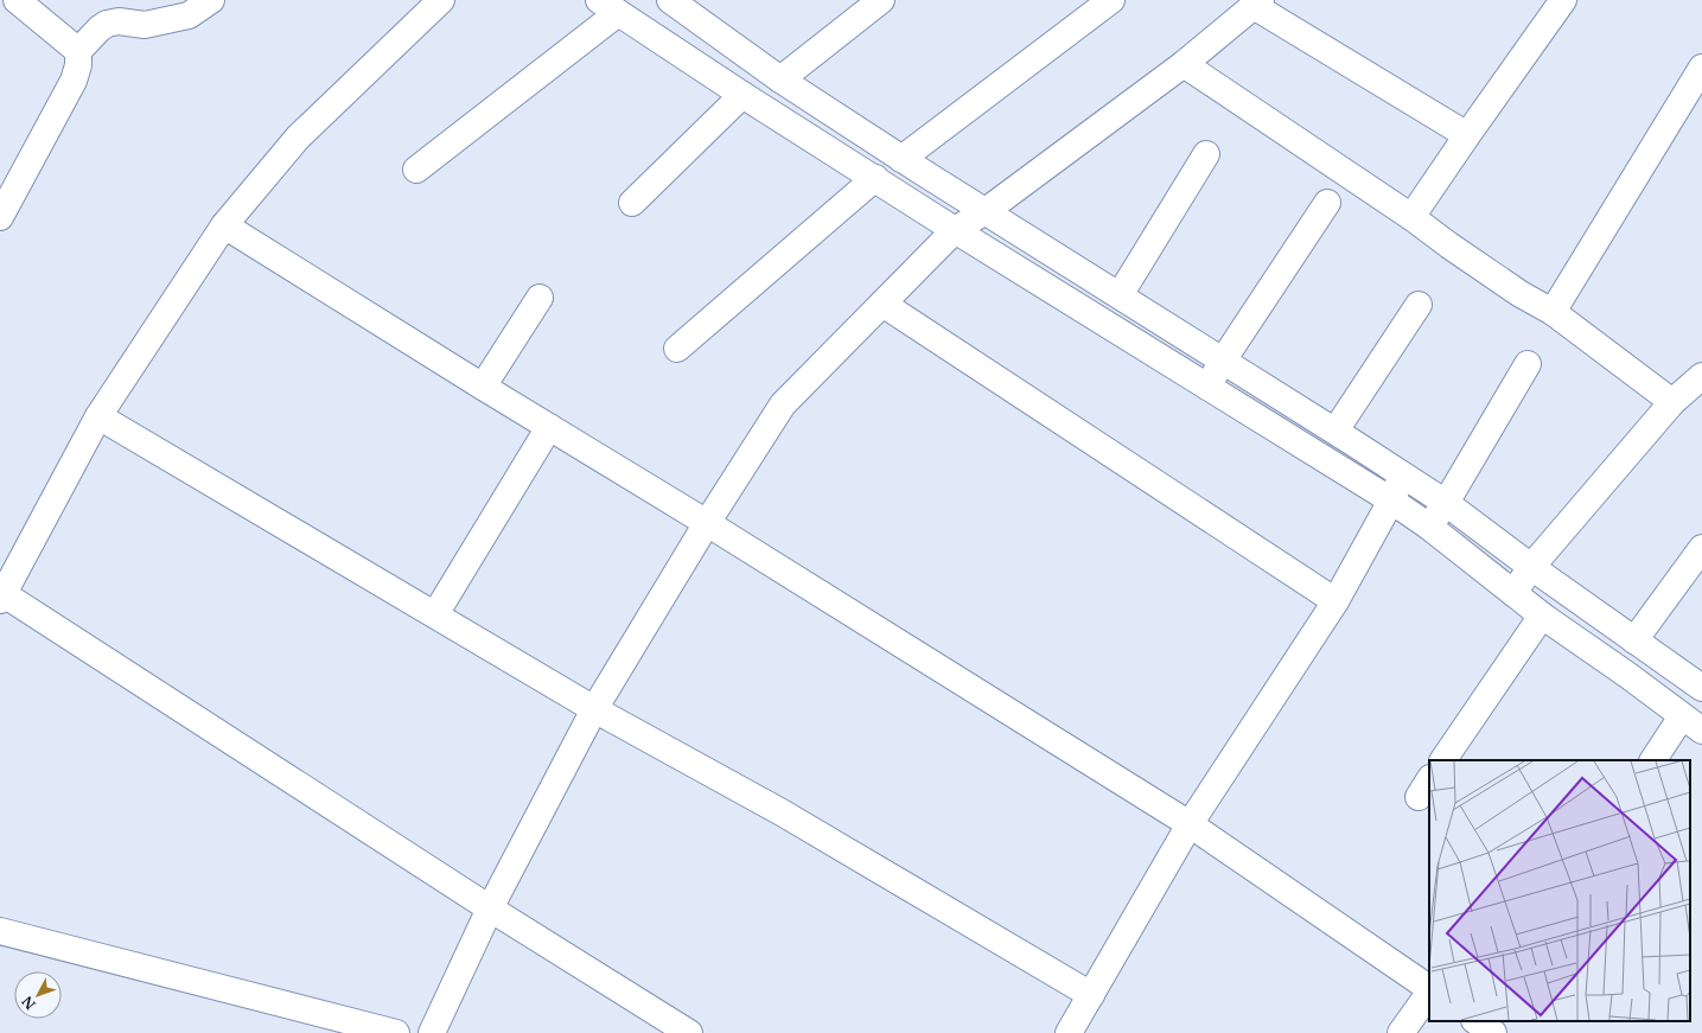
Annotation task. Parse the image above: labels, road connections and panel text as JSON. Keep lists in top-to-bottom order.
{
  "north": "bottom left"
}
